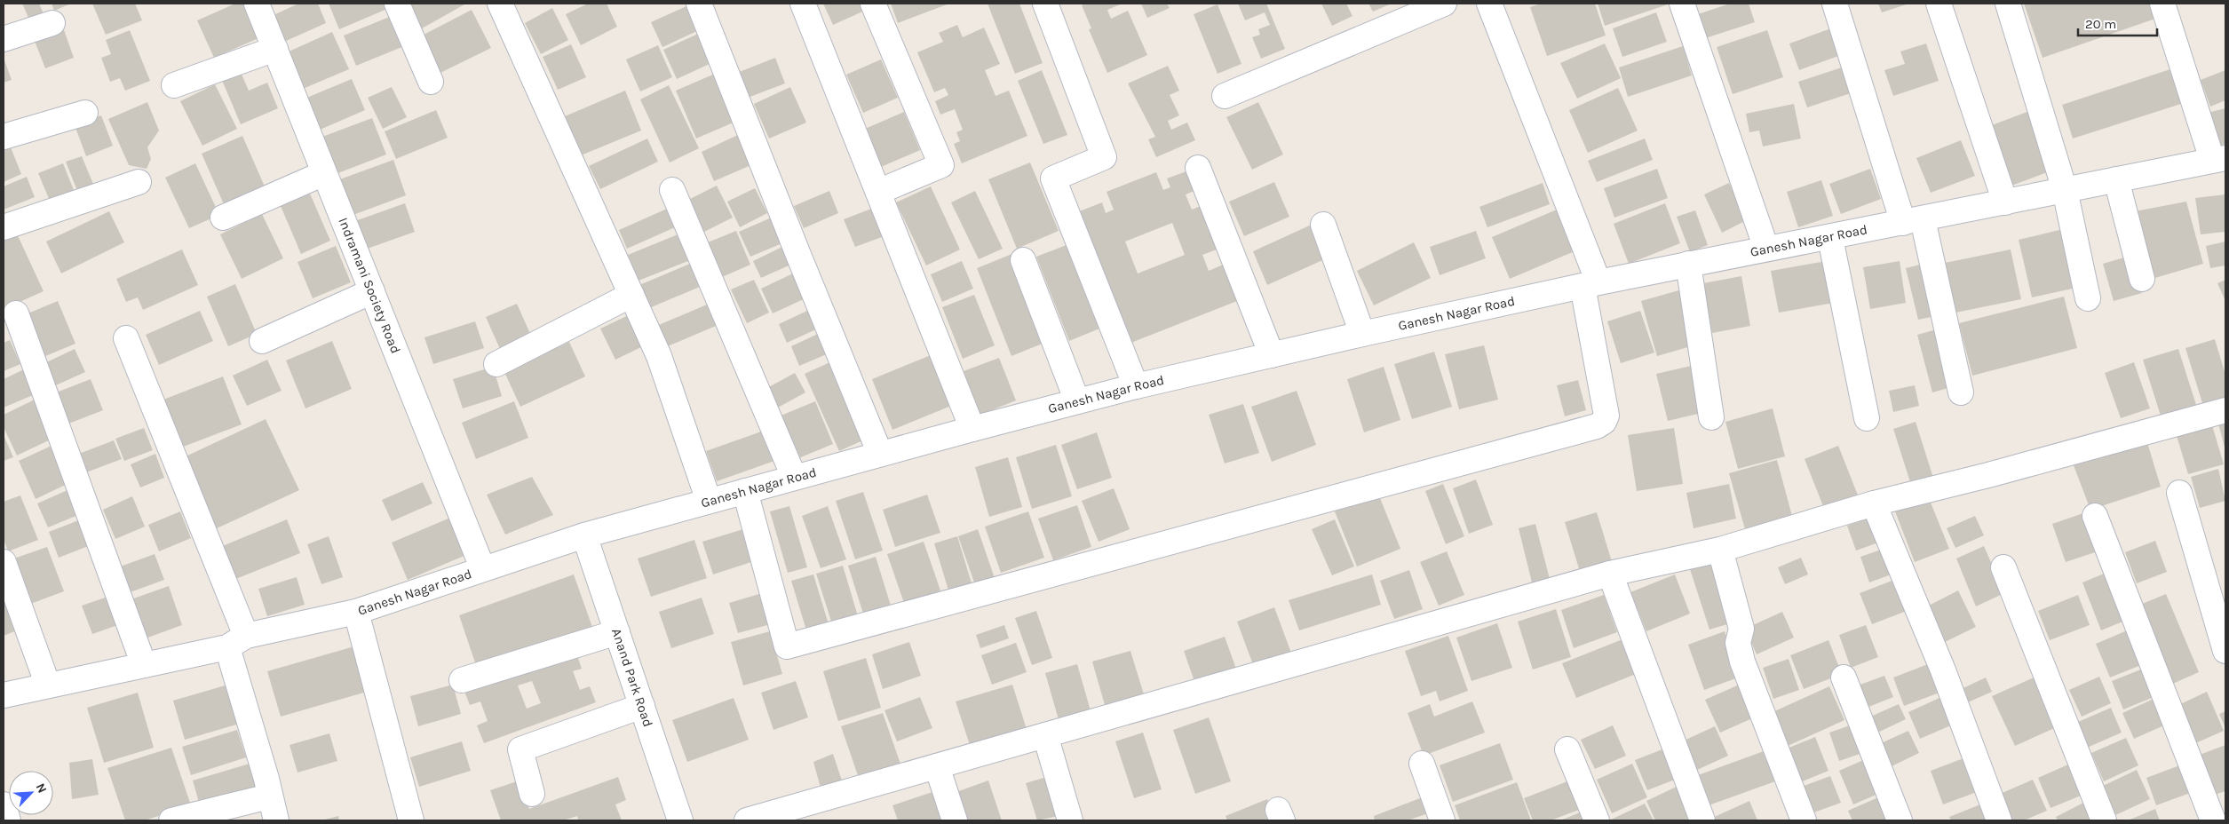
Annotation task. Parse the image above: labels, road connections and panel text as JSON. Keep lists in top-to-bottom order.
{
  "streets": {
    "street": ["Ganesh Nagar Road", "Indramani Society Road", "Anand Park Road"]
  },
  "crossings": [
    ["Ganesh Nagar Road", "Indramani Society Road"],
    ["Ganesh Nagar Road", "Anand Park Road"]
  ],
  "scale_bar": "20 m",
  "north": "top right"
}
